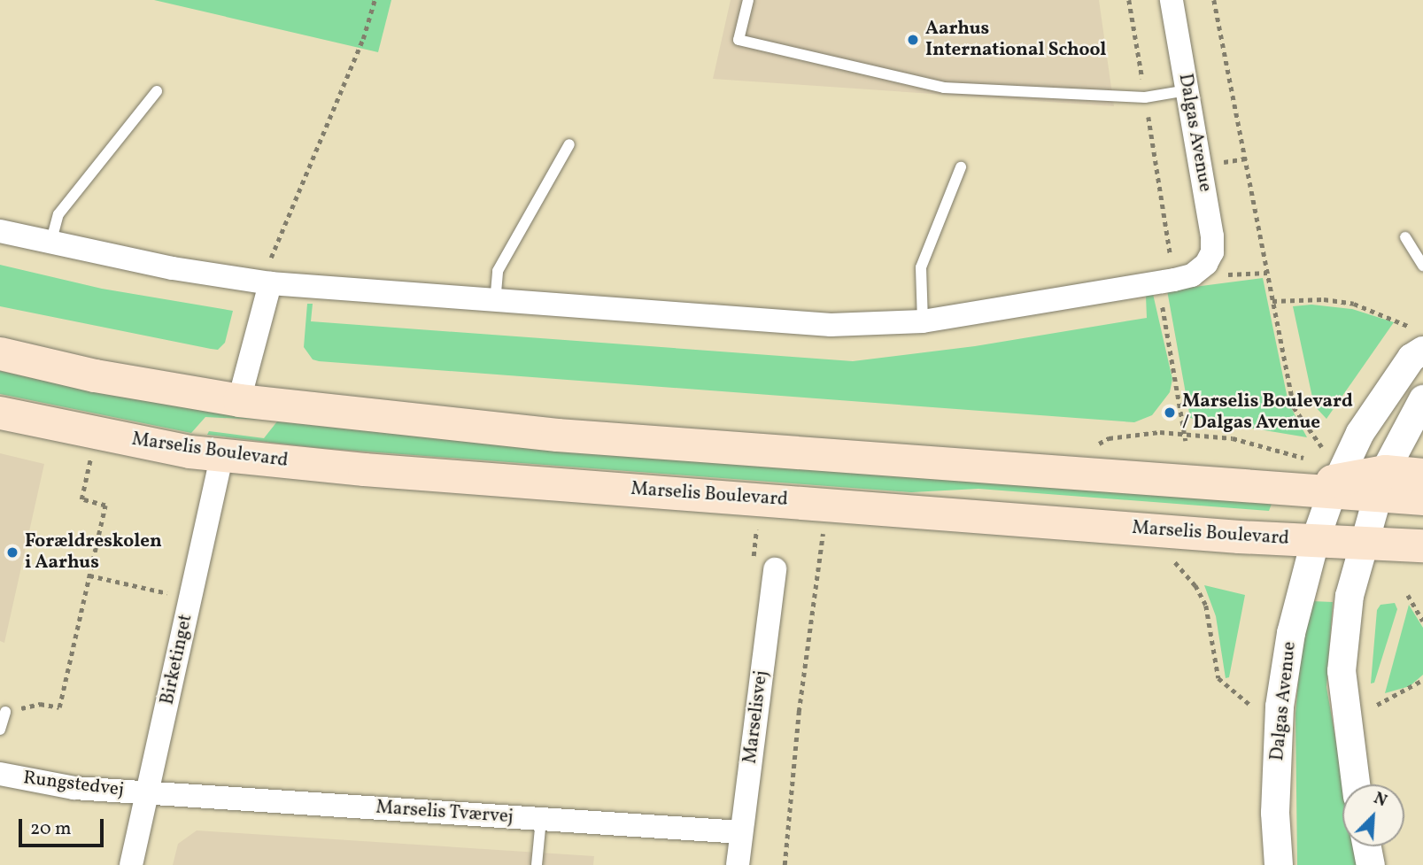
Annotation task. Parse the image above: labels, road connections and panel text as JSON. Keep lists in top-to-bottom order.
{
  "streets": {
    "main road": ["Marselis Boulevard"],
    "street": [
      "Dalgas Avenue",
      "Birketinget",
      "Marselisvej",
      "Rungstedvej",
      "Marselis Tværvej"
    ]
  },
  "crossings": [
    ["Dalgas Avenue", "Marselis Boulevard"],
    ["Marselis Boulevard", "Birketinget"],
    ["Birketinget", "Rungstedvej"],
    ["Birketinget", "Marselis Tværvej"],
    ["Marselisvej", "Marselis Tværvej"],
    ["Rungstedvej", "Marselis Tværvej"]
  ],
  "places": ["Aarhus International School", "Marselis Boulevard / Dalgas Avenue", "Forældreskolen i Aarhus"],
  "scale_bar": "20 m",
  "north": "top right"
}
